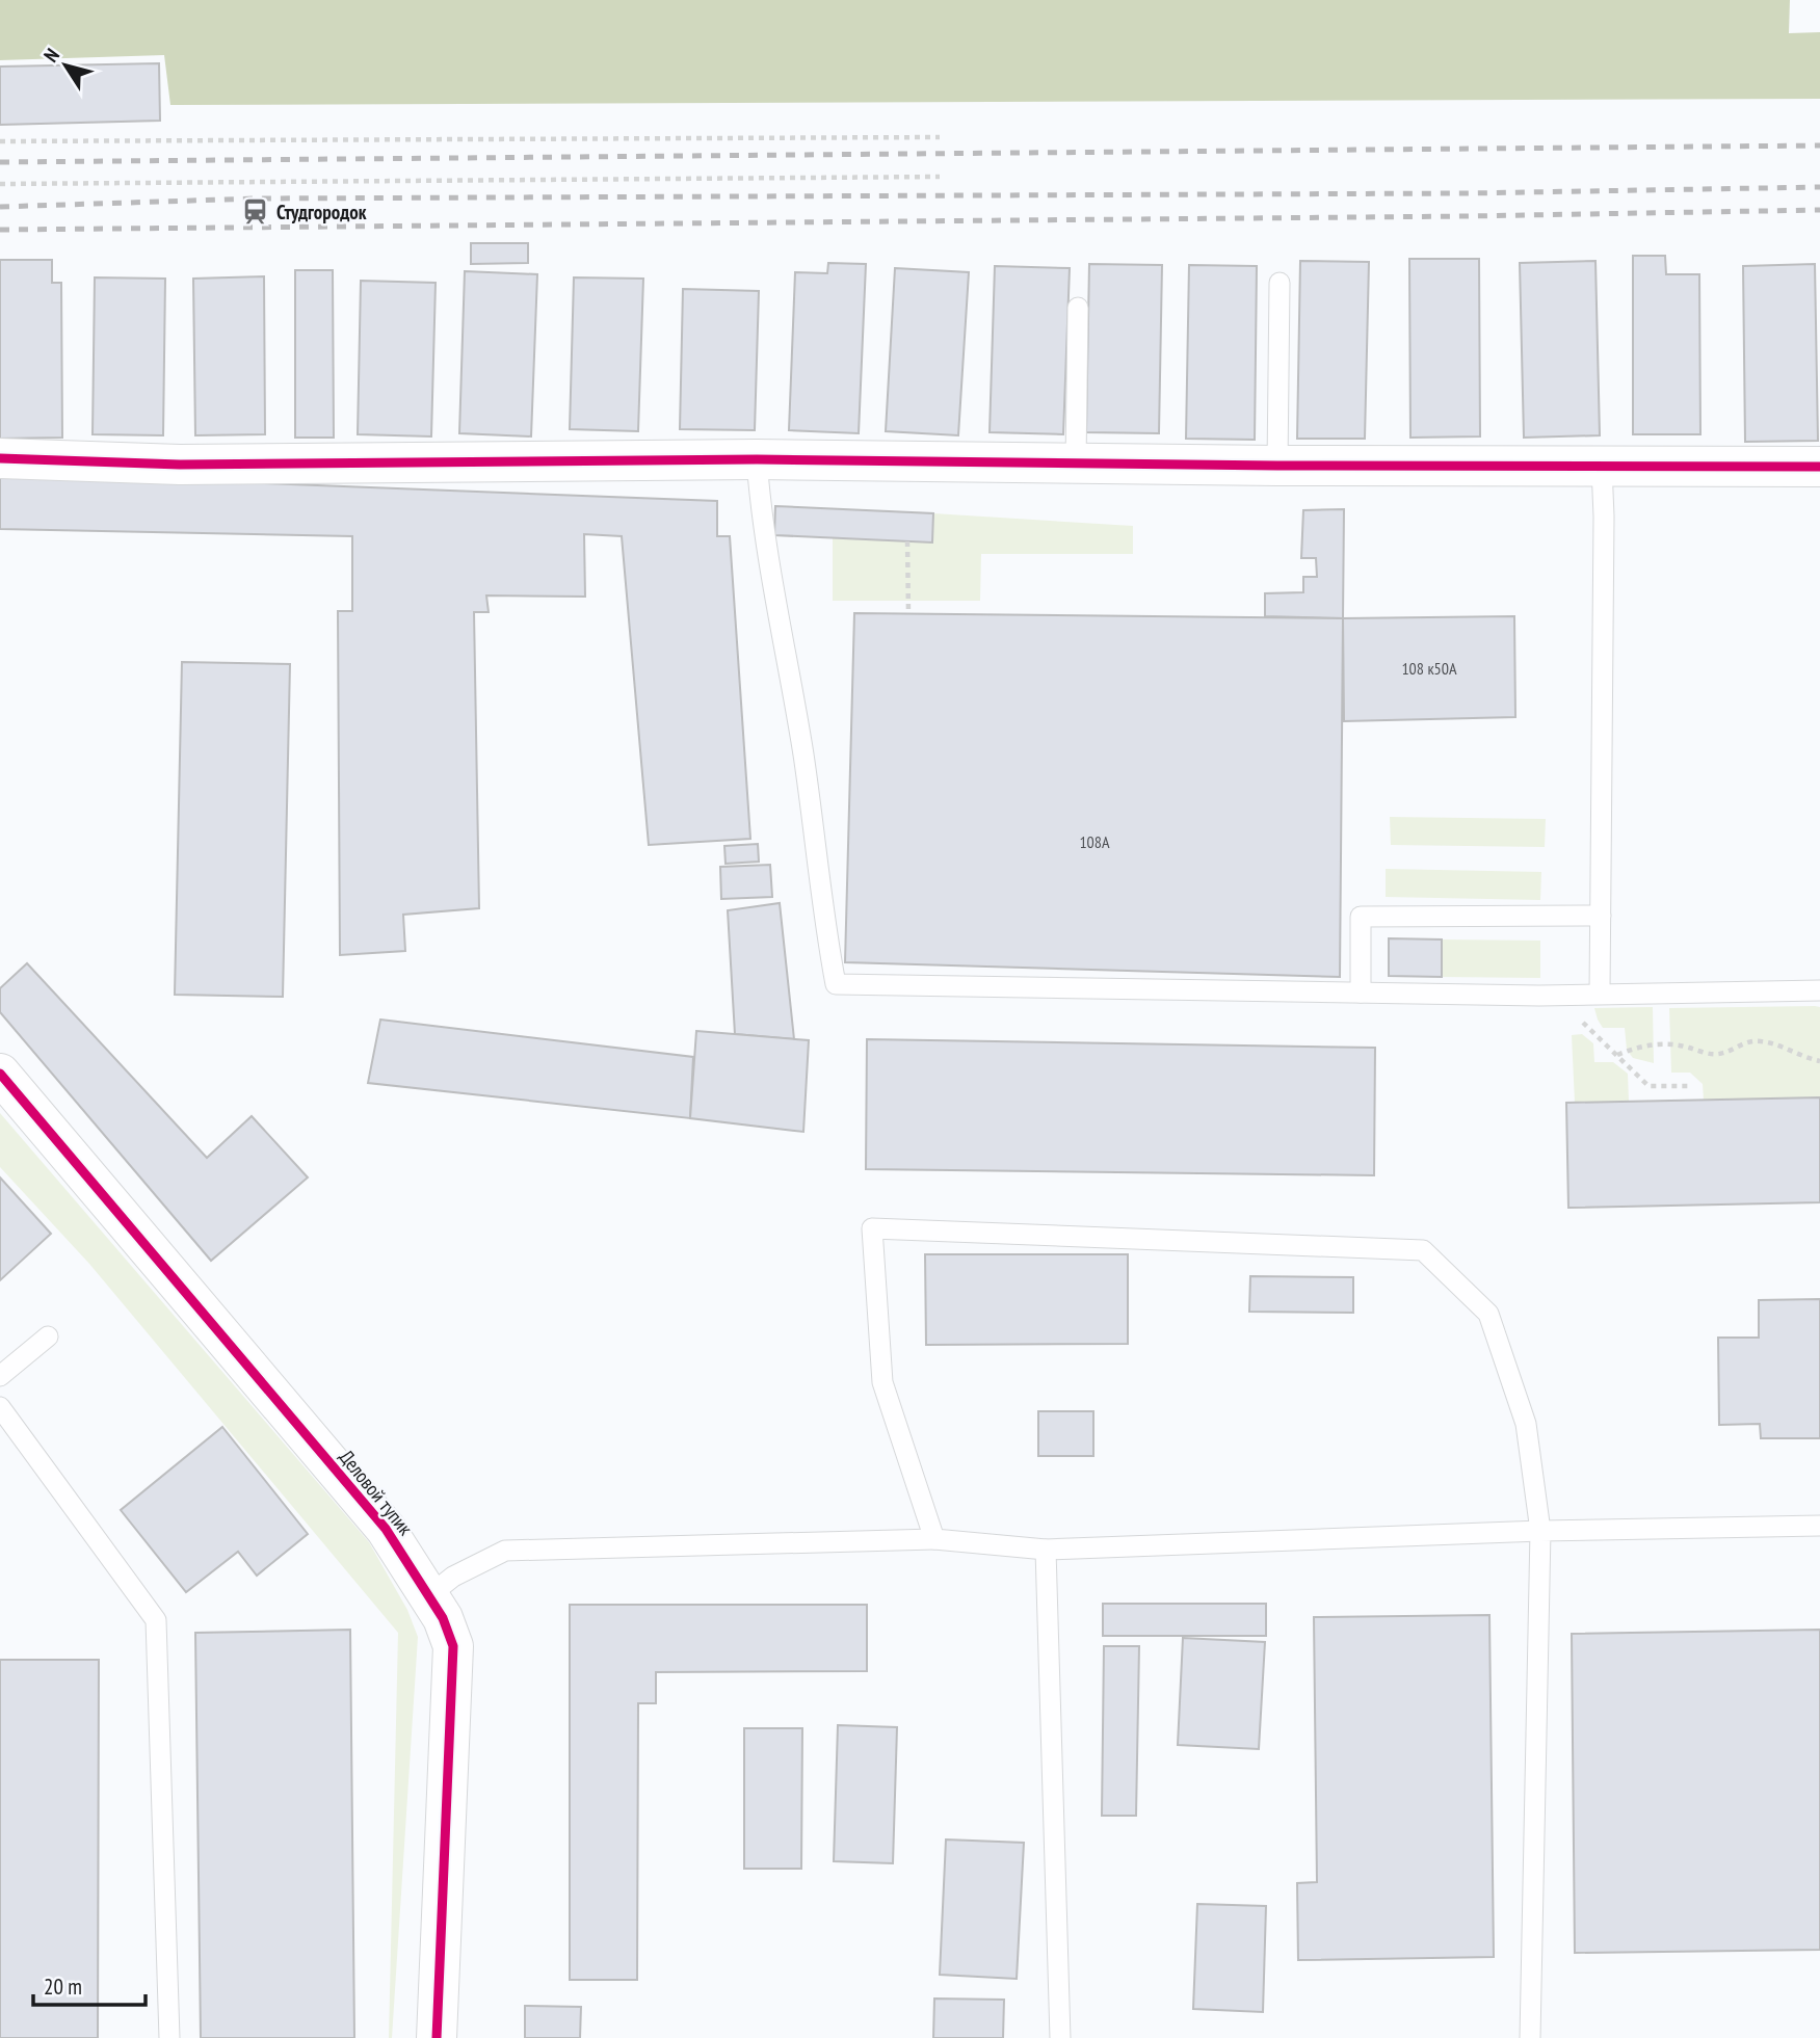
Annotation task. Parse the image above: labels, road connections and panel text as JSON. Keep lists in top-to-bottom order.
{
  "streets": {
    "street": ["Деловой тупик"]
  },
  "places": {
    "station": ["Студгородок"]
  },
  "house_numbers": ["108 к50А", "108А"],
  "scale_bar": "20 m",
  "north": "top left"
}
